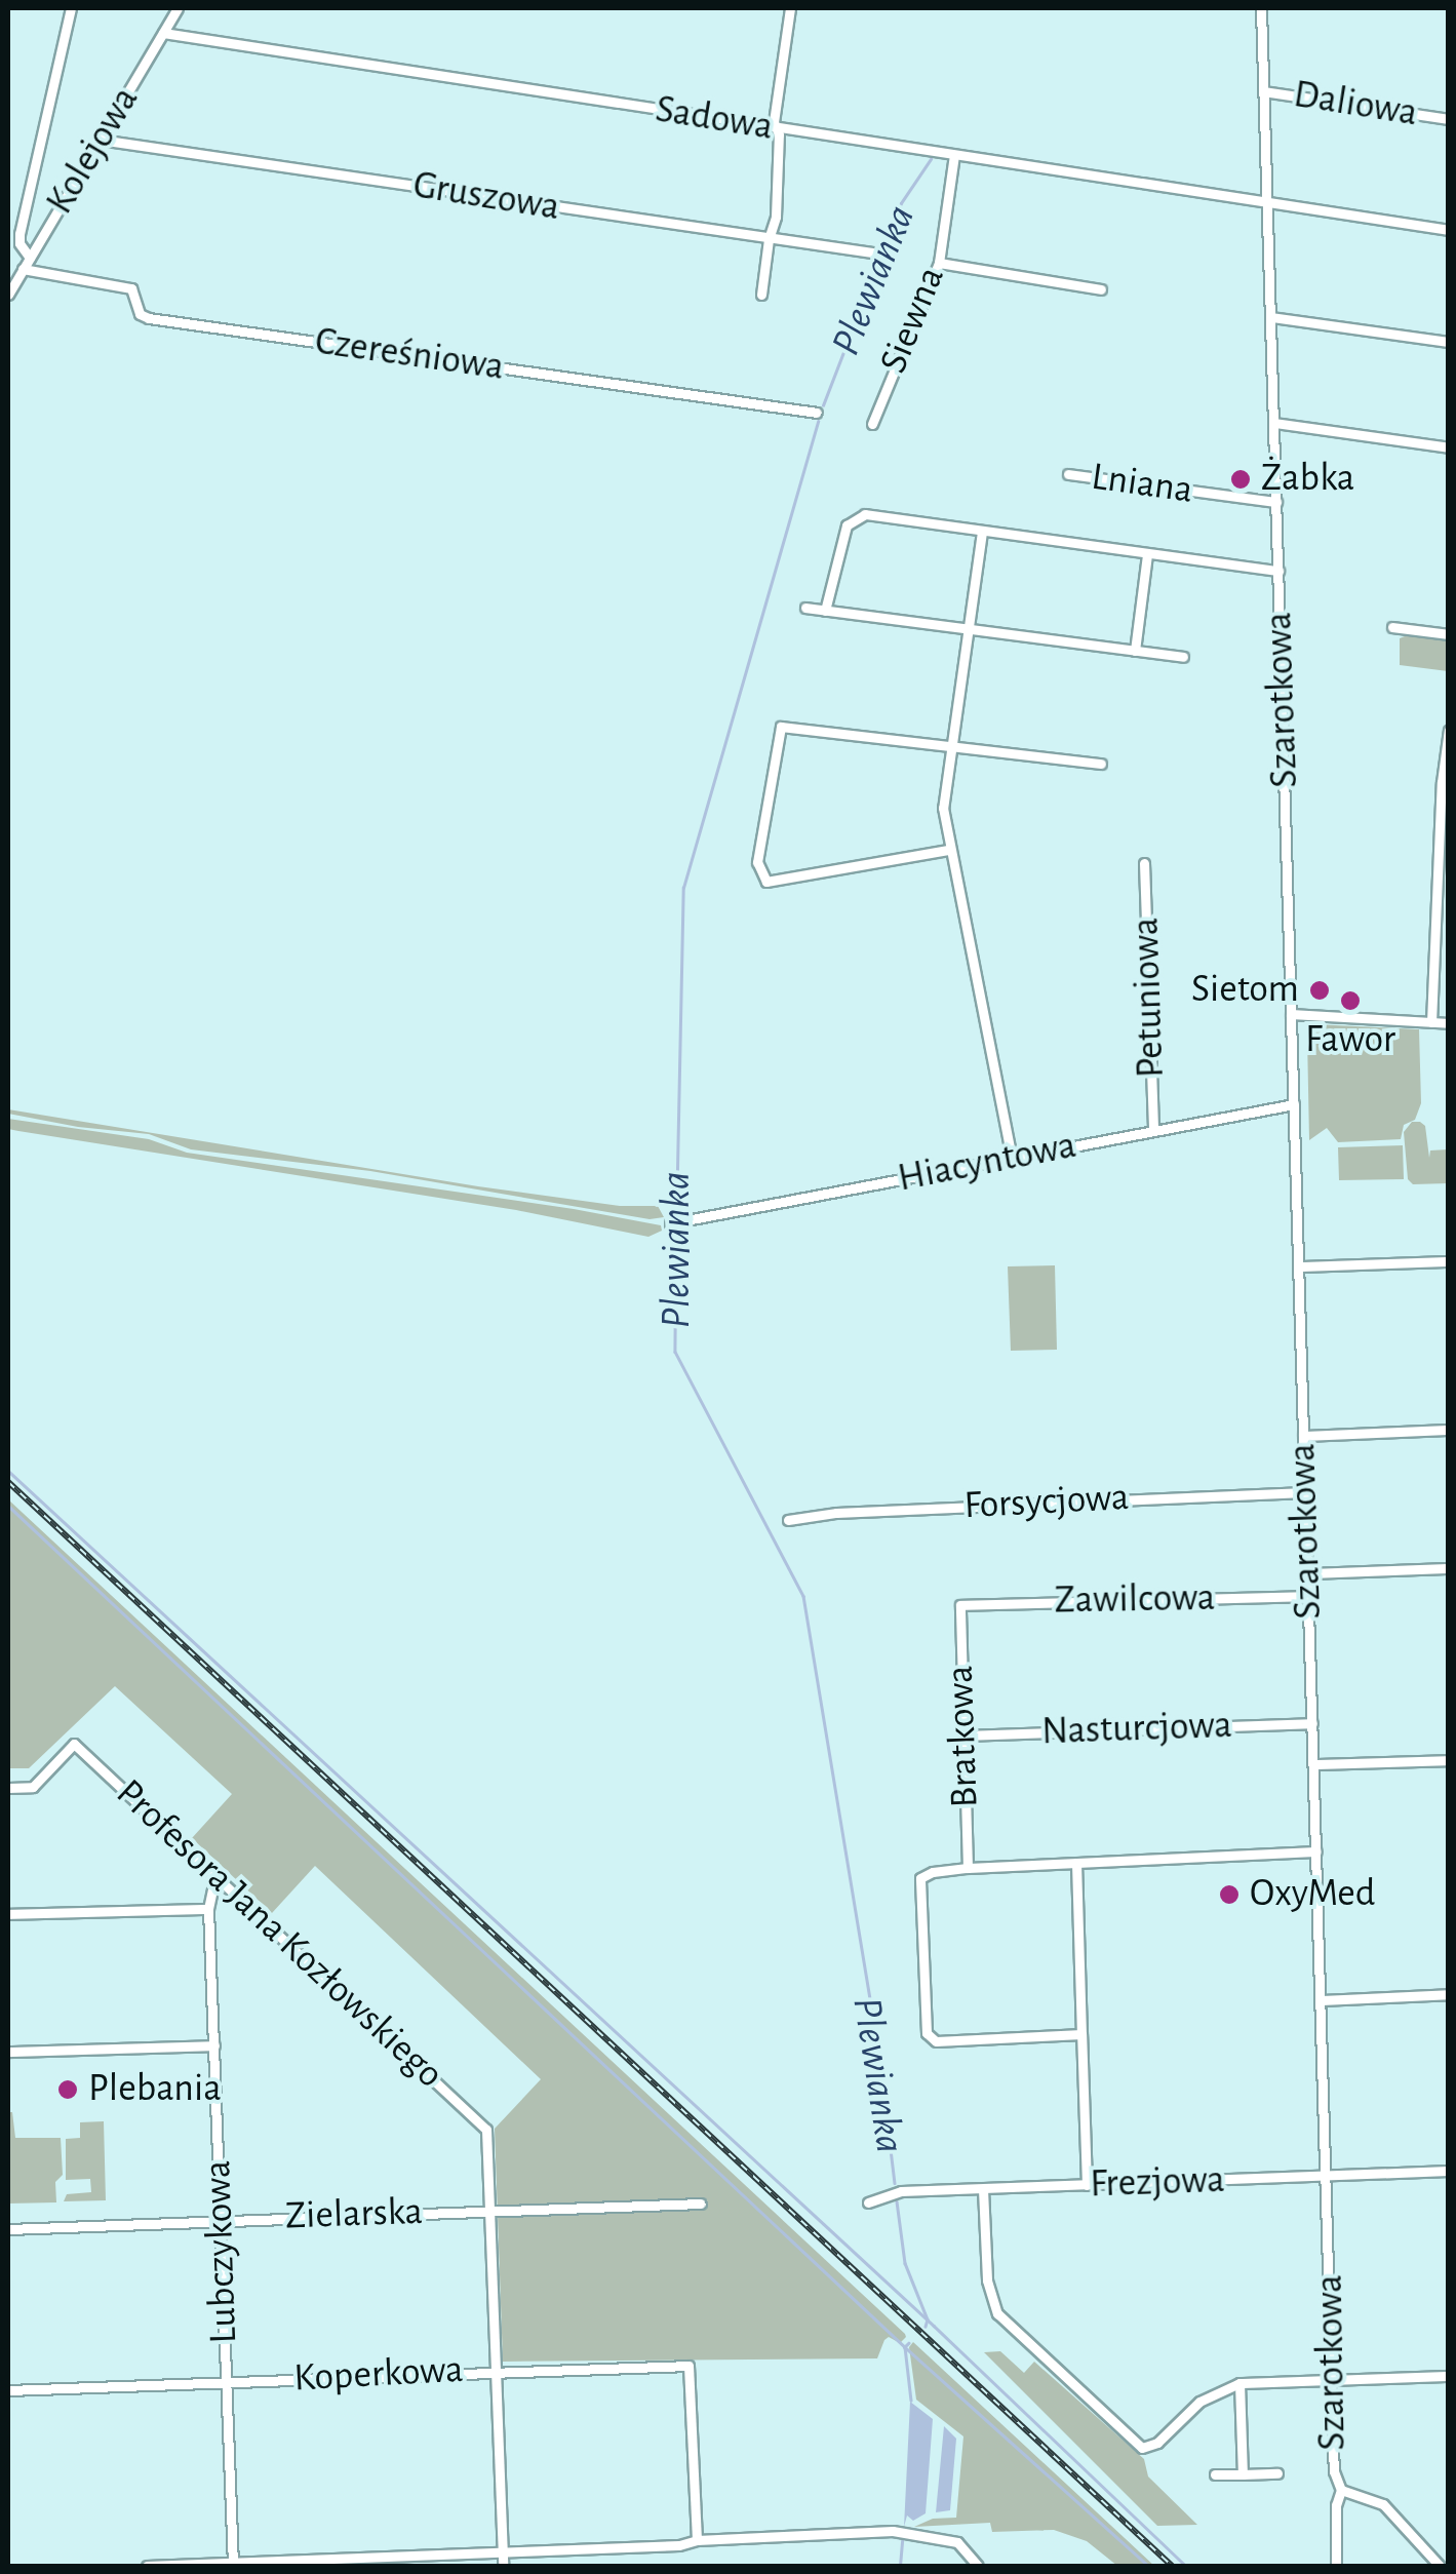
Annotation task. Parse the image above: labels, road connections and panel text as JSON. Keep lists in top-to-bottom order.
{
  "streets": {
    "street": [
      "Daliowa",
      "Sadowa",
      "Kolejowa",
      "Gruszowa",
      "Siewna",
      "Czereśniowa",
      "Lniana",
      "Szarotkowa",
      "Petuniowa",
      "Hiacyntowa",
      "Forsycjowa",
      "Zawilcowa",
      "Nasturcjowa",
      "Bratkowa",
      "Profesora Jana Kozłowskiego",
      "Frezjowa",
      "Zielarska",
      "Lubczykowa",
      "Koperkowa"
    ]
  },
  "crossings": [
    ["Daliowa", "Szarotkowa"],
    ["Sadowa", "Kolejowa"],
    ["Sadowa", "Siewna"],
    ["Sadowa", "Szarotkowa"],
    ["Kolejowa", "Gruszowa"],
    ["Kolejowa", "Czereśniowa"],
    ["Lniana", "Szarotkowa"],
    ["Szarotkowa", "Hiacyntowa"],
    ["Szarotkowa", "Forsycjowa"],
    ["Szarotkowa", "Zawilcowa"],
    ["Szarotkowa", "Nasturcjowa"],
    ["Szarotkowa", "Frezjowa"],
    ["Petuniowa", "Hiacyntowa"],
    ["Zawilcowa", "Bratkowa"],
    ["Nasturcjowa", "Bratkowa"],
    ["Profesora Jana Kozłowskiego", "Zielarska"],
    ["Profesora Jana Kozłowskiego", "Lubczykowa"],
    ["Profesora Jana Kozłowskiego", "Koperkowa"],
    ["Zielarska", "Lubczykowa"],
    ["Lubczykowa", "Koperkowa"]
  ],
  "water": ["Plewianka"],
  "places": [
    "Żabka",
    "Sietom",
    "Fawor",
    "OxyMed",
    "Plebania"
  ]
}
